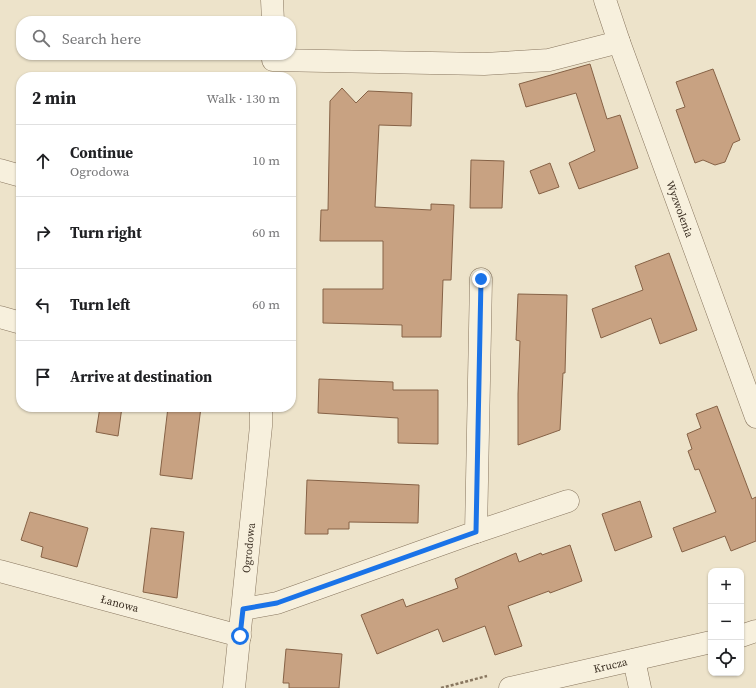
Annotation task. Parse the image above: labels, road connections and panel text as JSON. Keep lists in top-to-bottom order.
{
  "streets": {
    "street": [
      "Wyzwolenia",
      "Ogrodowa",
      "Łanowa",
      "Krucza"
    ]
  },
  "crossings": [
    ["Ogrodowa", "Łanowa"]
  ],
  "page": {
    "search": "Search here",
    "heading": ["2 min", "Walk · 130 m"],
    "list": [
      ["Continue", "Ogrodowa", "10 m"],
      ["Turn right", "60 m"],
      ["Turn left", "60 m"],
      "Arrive at destination"
    ],
    "map_buttons": ["+", "−"]
  }
}
